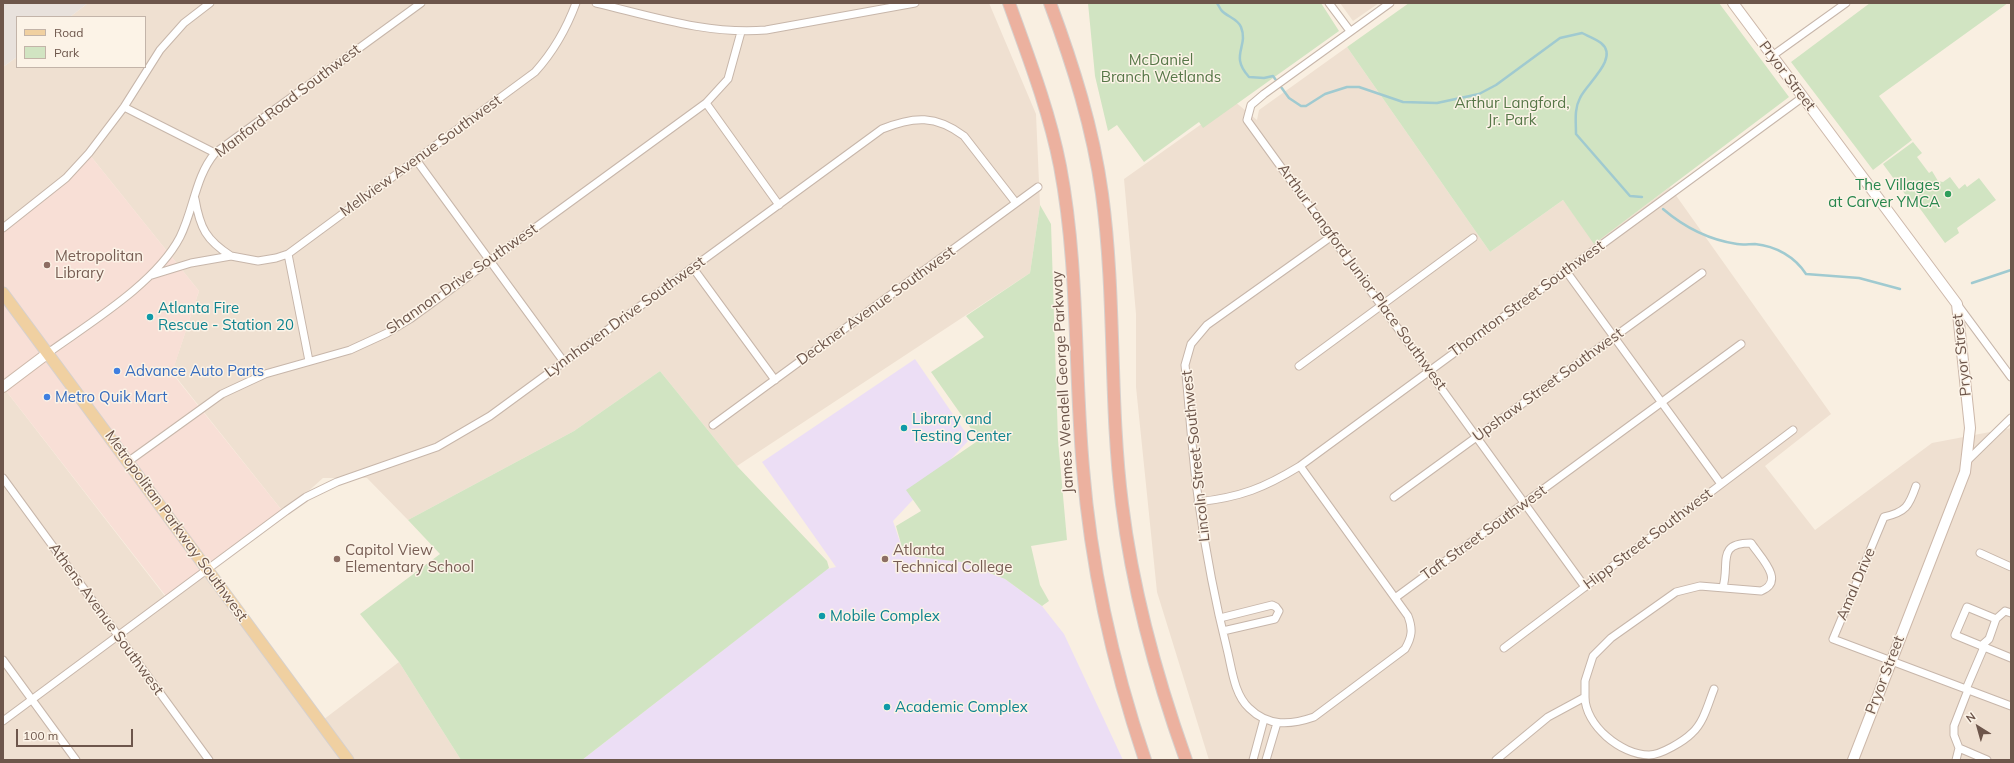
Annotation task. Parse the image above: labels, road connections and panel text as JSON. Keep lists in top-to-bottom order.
{
  "streets": {
    "highway": ["James Wendell George Parkway"],
    "main road": ["Pryor Street", "Metropolitan Parkway Southwest"],
    "street": [
      "Manford Road Southwest",
      "Mellview Avenue Southwest",
      "Arthur Langford Junior Place Southwest",
      "Shannon Drive Southwest",
      "Thornton Street Southwest",
      "Deckner Avenue Southwest",
      "Lynnhaven Drive Southwest",
      "Upshaw Street Southwest",
      "Lincoln Street Southwest",
      "Taft Street Southwest",
      "Hipp Street Southwest",
      "Amal Drive",
      "Athens Avenue Southwest"
    ]
  },
  "crossings": [
    ["Pryor Street", "Thornton Street Southwest"],
    ["Pryor Street", "Amal Drive"],
    ["Manford Road Southwest", "Mellview Avenue Southwest"],
    ["Manford Road Southwest", "Metropolitan Parkway Southwest"],
    ["Arthur Langford Junior Place Southwest", "Thornton Street Southwest"],
    ["Arthur Langford Junior Place Southwest", "Upshaw Street Southwest"],
    ["Arthur Langford Junior Place Southwest", "Lincoln Street Southwest"],
    ["Arthur Langford Junior Place Southwest", "Taft Street Southwest"],
    ["Arthur Langford Junior Place Southwest", "Hipp Street Southwest"],
    ["Shannon Drive Southwest", "Metropolitan Parkway Southwest"],
    ["Thornton Street Southwest", "Lincoln Street Southwest"],
    ["Deckner Avenue Southwest", "Lynnhaven Drive Southwest"],
    ["Lynnhaven Drive Southwest", "Metropolitan Parkway Southwest"],
    ["Lynnhaven Drive Southwest", "Athens Avenue Southwest"]
  ],
  "parks": ["McDaniel Branch Wetlands", "Arthur Langford, Jr. Park"],
  "places": [
    "The Villages at Carver YMCA",
    "Metropolitan Library",
    "Atlanta Fire Rescue - Station 20",
    "Advance Auto Parts",
    "Metro Quik Mart",
    "Library and Testing Center",
    "Capitol View Elementary School",
    "Atlanta Technical College",
    "Mobile Complex",
    "Academic Complex"
  ],
  "legend": ["Road", "Park"],
  "scale_bar": "100 m",
  "north": "top left"
}
